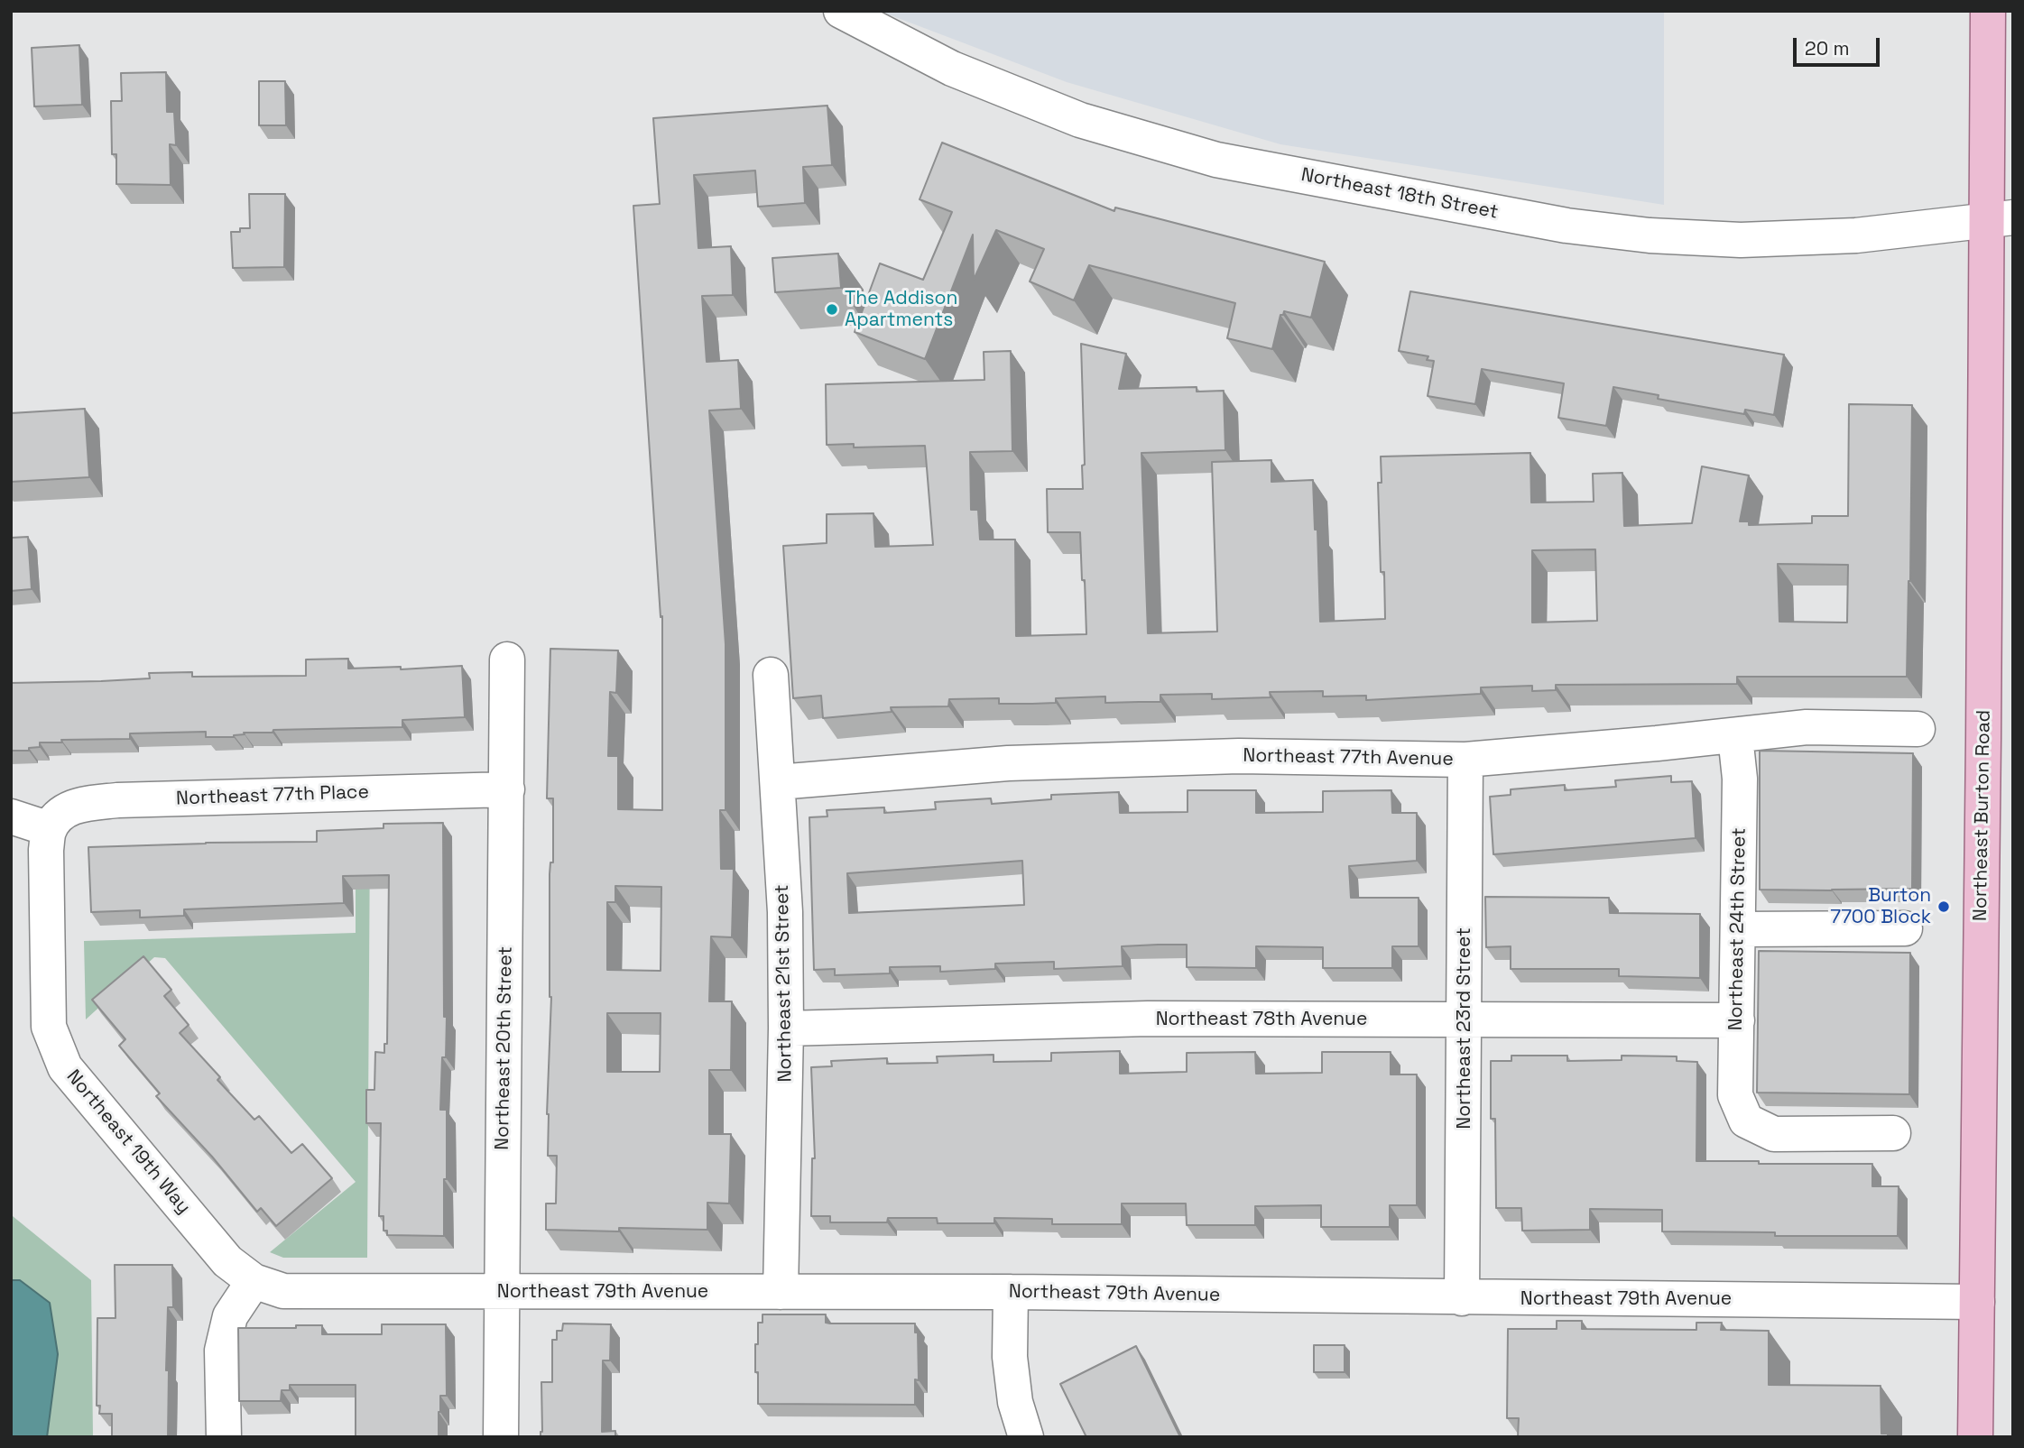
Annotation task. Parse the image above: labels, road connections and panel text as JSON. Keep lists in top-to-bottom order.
{
  "streets": {
    "main road": ["Northeast Burton Road"],
    "street": [
      "Northeast 18th Street",
      "Northeast 77th Avenue",
      "Northeast 77th Place",
      "Northeast 24th Street",
      "Northeast 21st Street",
      "Northeast 78th Avenue",
      "Northeast 23rd Street",
      "Northeast 20th Street",
      "Northeast 19th Way",
      "Northeast 79th Avenue"
    ]
  },
  "crossings": [
    ["Northeast 18th Street", "Northeast Burton Road"],
    ["Northeast 77th Avenue", "Northeast 24th Street"],
    ["Northeast 77th Avenue", "Northeast 21st Street"],
    ["Northeast 77th Avenue", "Northeast 23rd Street"],
    ["Northeast 77th Place", "Northeast 20th Street"],
    ["Northeast 77th Place", "Northeast 19th Way"],
    ["Northeast Burton Road", "Northeast 79th Avenue"],
    ["Northeast 24th Street", "Northeast 78th Avenue"],
    ["Northeast 21st Street", "Northeast 78th Avenue"],
    ["Northeast 21st Street", "Northeast 79th Avenue"],
    ["Northeast 78th Avenue", "Northeast 23rd Street"],
    ["Northeast 23rd Street", "Northeast 79th Avenue"],
    ["Northeast 20th Street", "Northeast 79th Avenue"],
    ["Northeast 19th Way", "Northeast 79th Avenue"]
  ],
  "places": ["The Addison Apartments", "Burton 7700 Block"],
  "scale_bar": "20 m"
}
